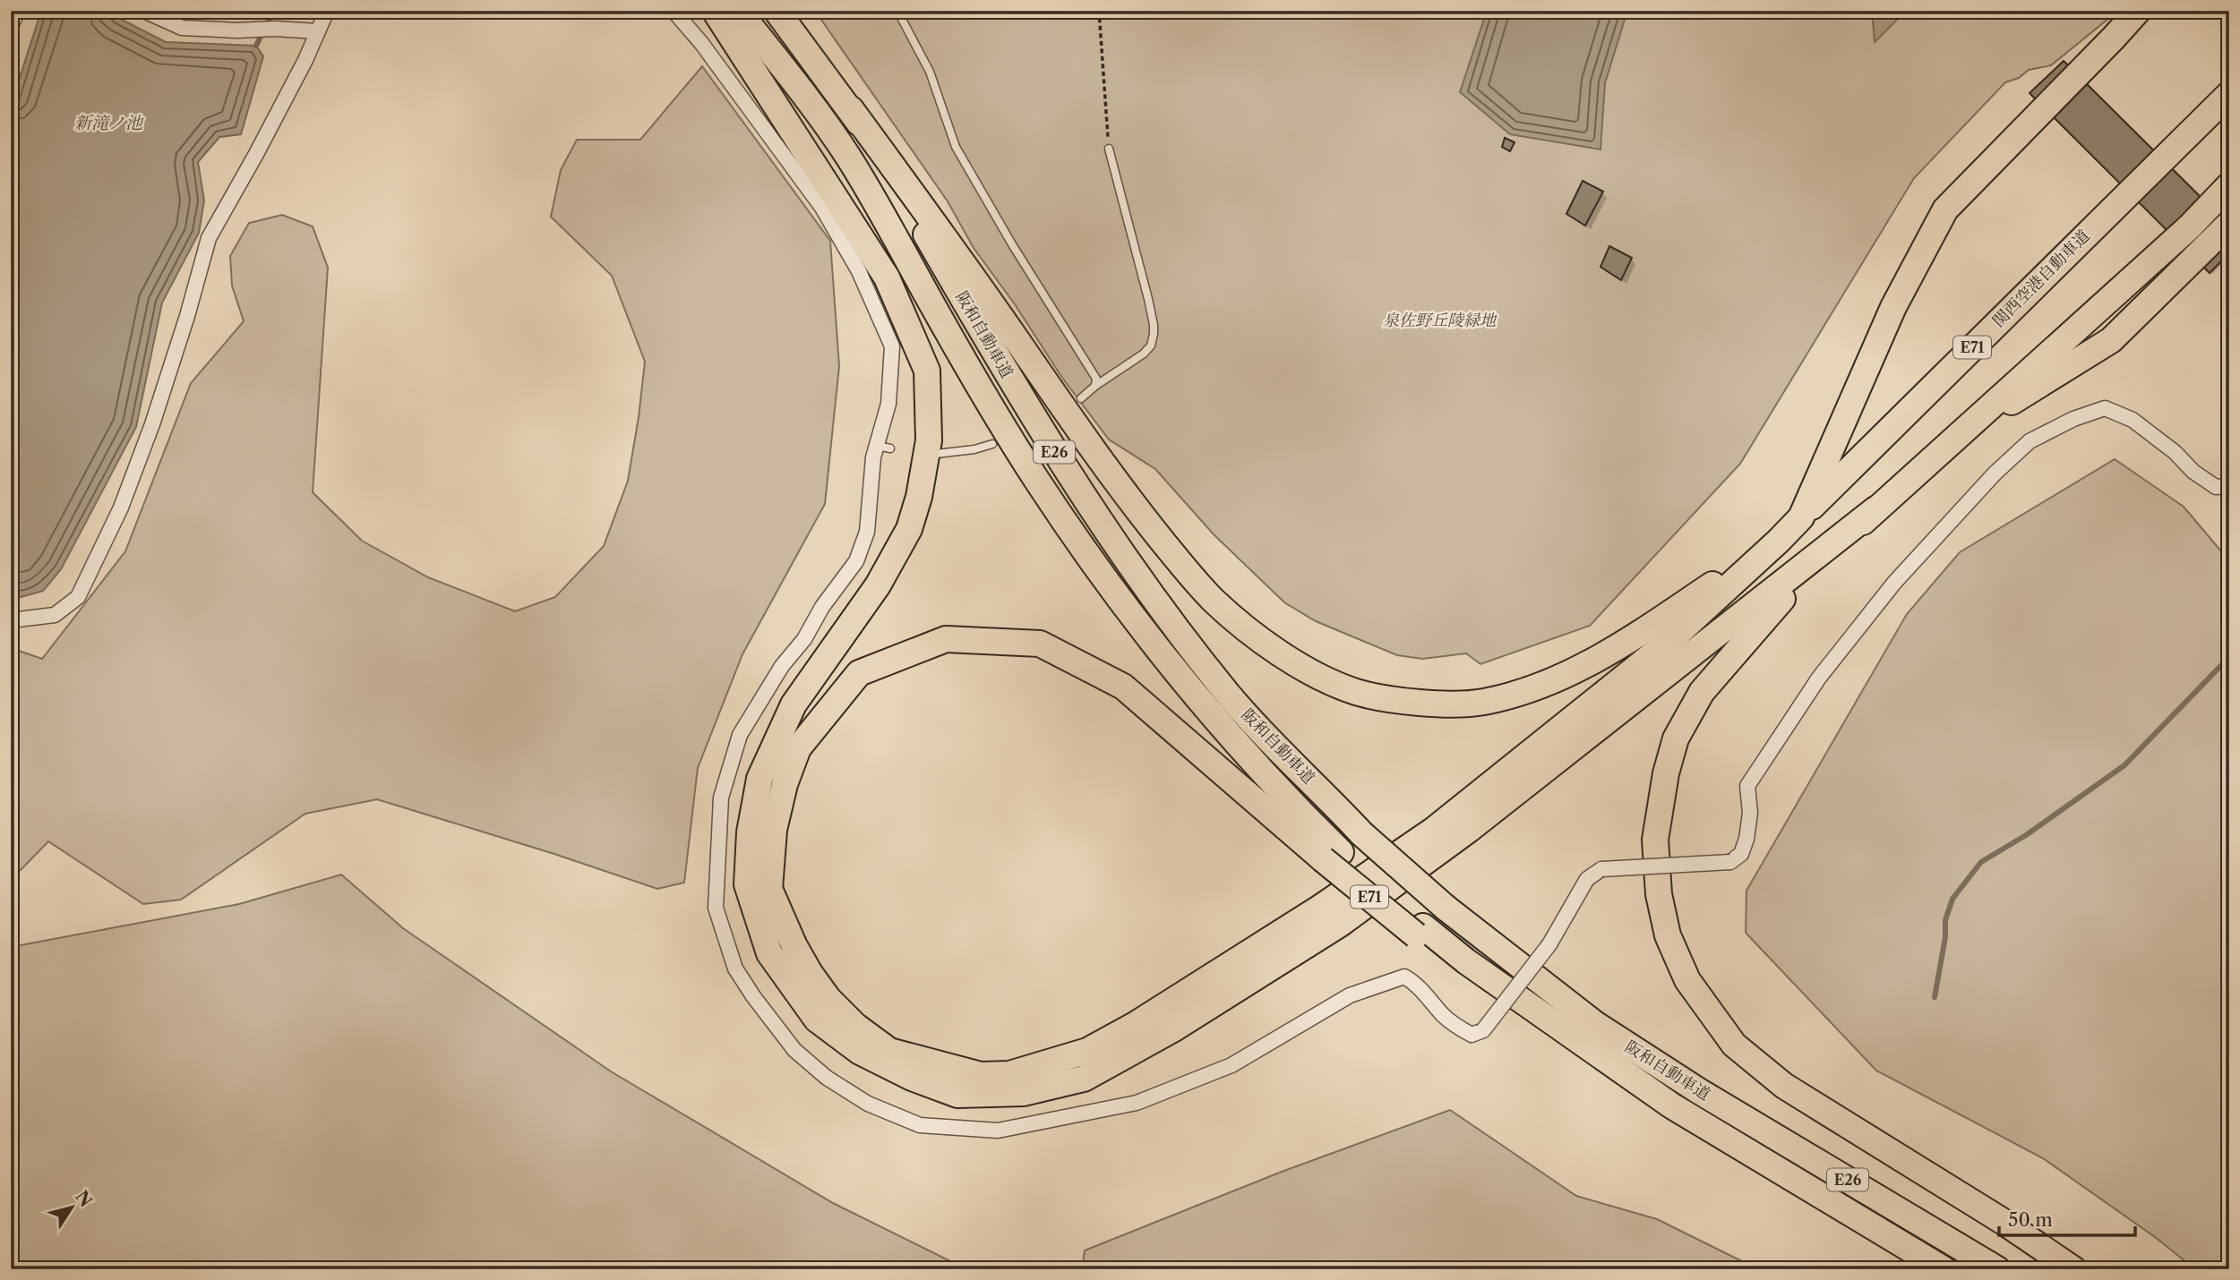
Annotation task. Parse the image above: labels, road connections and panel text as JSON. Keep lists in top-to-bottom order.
{
  "streets": {
    "highway": [
      "関西空港自動車道",
      "阪和自動車道",
      "E71",
      "E26"
    ]
  },
  "water": ["新滝ノ池"],
  "parks": ["泉佐野丘陵緑地"],
  "scale_bar": "50 m",
  "north": "top right"
}
